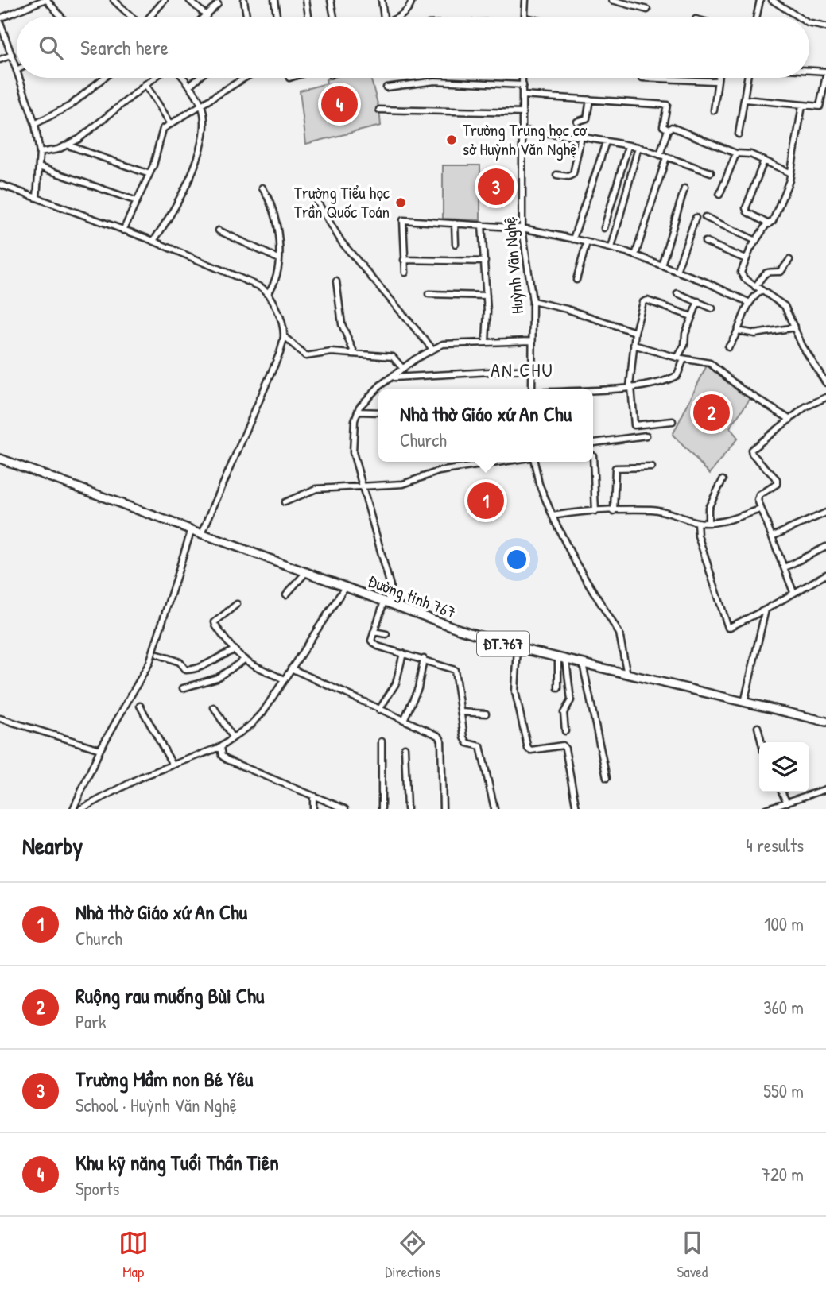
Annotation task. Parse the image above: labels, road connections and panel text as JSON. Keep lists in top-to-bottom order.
{
  "streets": {
    "main road": ["Đường tỉnh 767", "ĐT.767"],
    "street": ["Huỳnh Văn Nghệ"]
  },
  "districts": ["AN CHU"],
  "places": ["Trường Trung học cơ sở Huỳnh Văn Nghệ", "Trường Tiểu học Trần Quốc Toản"],
  "page": {
    "search": "Search here",
    "pins": [
      "4",
      "3",
      "2",
      "1"
    ],
    "popup": ["Nhà thờ Giáo xứ An Chu", "Church"],
    "heading": ["Nearby", "4 results"],
    "list": [
      {
        "mark": "1",
        "name": "Nhà thờ Giáo xứ An Chu",
        "note": "Church",
        "value": "100 m"
      },
      {
        "mark": "2",
        "name": "Ruộng rau muống Bùi Chu",
        "note": "Park",
        "value": "360 m"
      },
      {
        "mark": "3",
        "name": "Trường Mầm non Bé Yêu",
        "note": "School · Huỳnh Văn Nghệ",
        "value": "550 m"
      },
      {
        "mark": "4",
        "name": "Khu kỹ năng Tuổi Thần Tiên",
        "note": "Sports",
        "value": "720 m"
      }
    ],
    "nav": ["Map", "Directions", "Saved"]
  }
}
